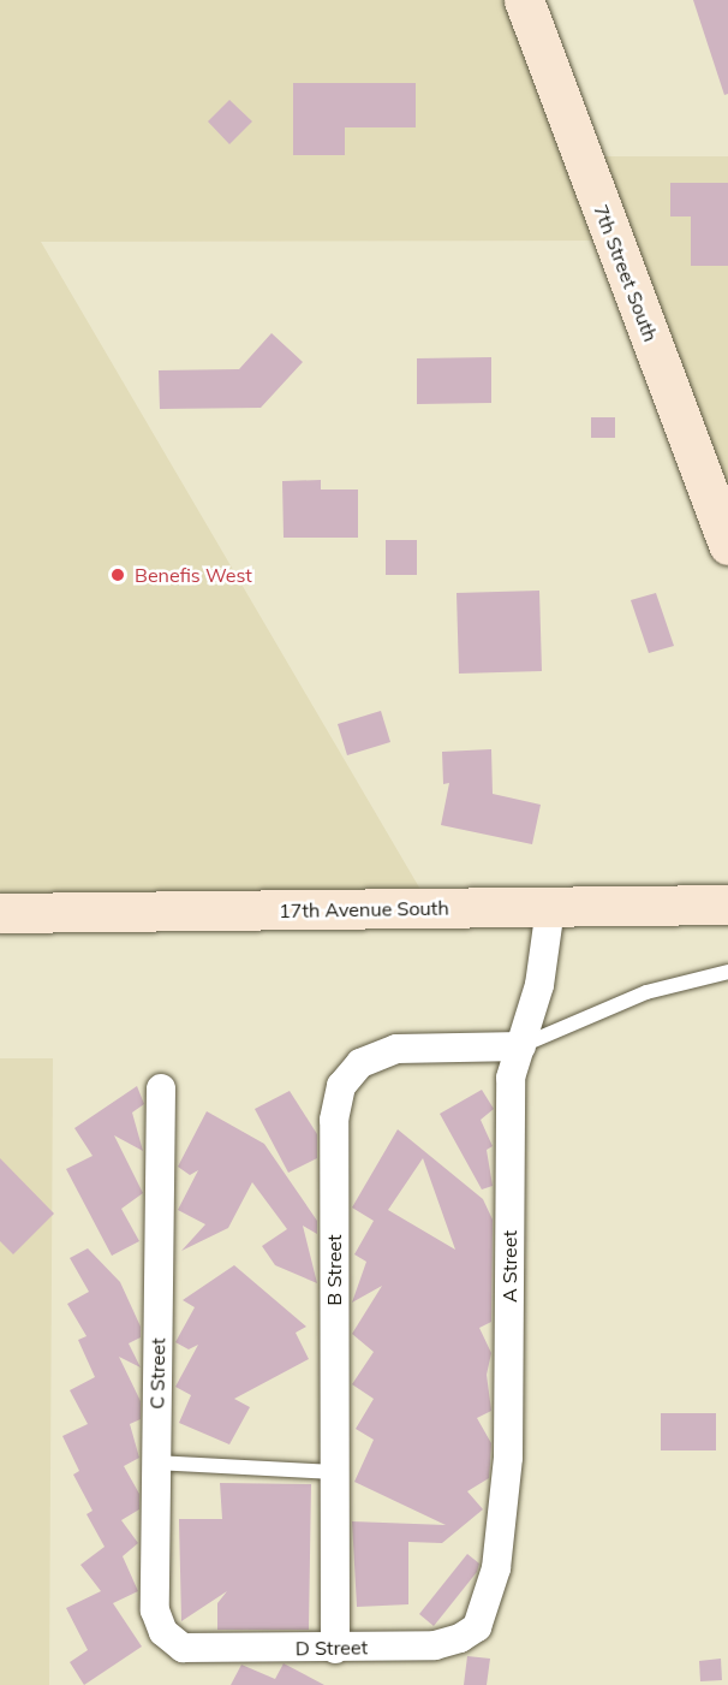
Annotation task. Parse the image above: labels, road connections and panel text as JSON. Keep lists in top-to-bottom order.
{
  "streets": {
    "street": [
      "7th Street South",
      "17th Avenue South",
      "A Street",
      "B Street",
      "C Street",
      "D Street"
    ]
  },
  "crossings": [
    ["17th Avenue South", "A Street"],
    ["A Street", "B Street"],
    ["A Street", "D Street"],
    ["B Street", "D Street"],
    ["C Street", "D Street"]
  ],
  "places": ["Benefis West"]
}
